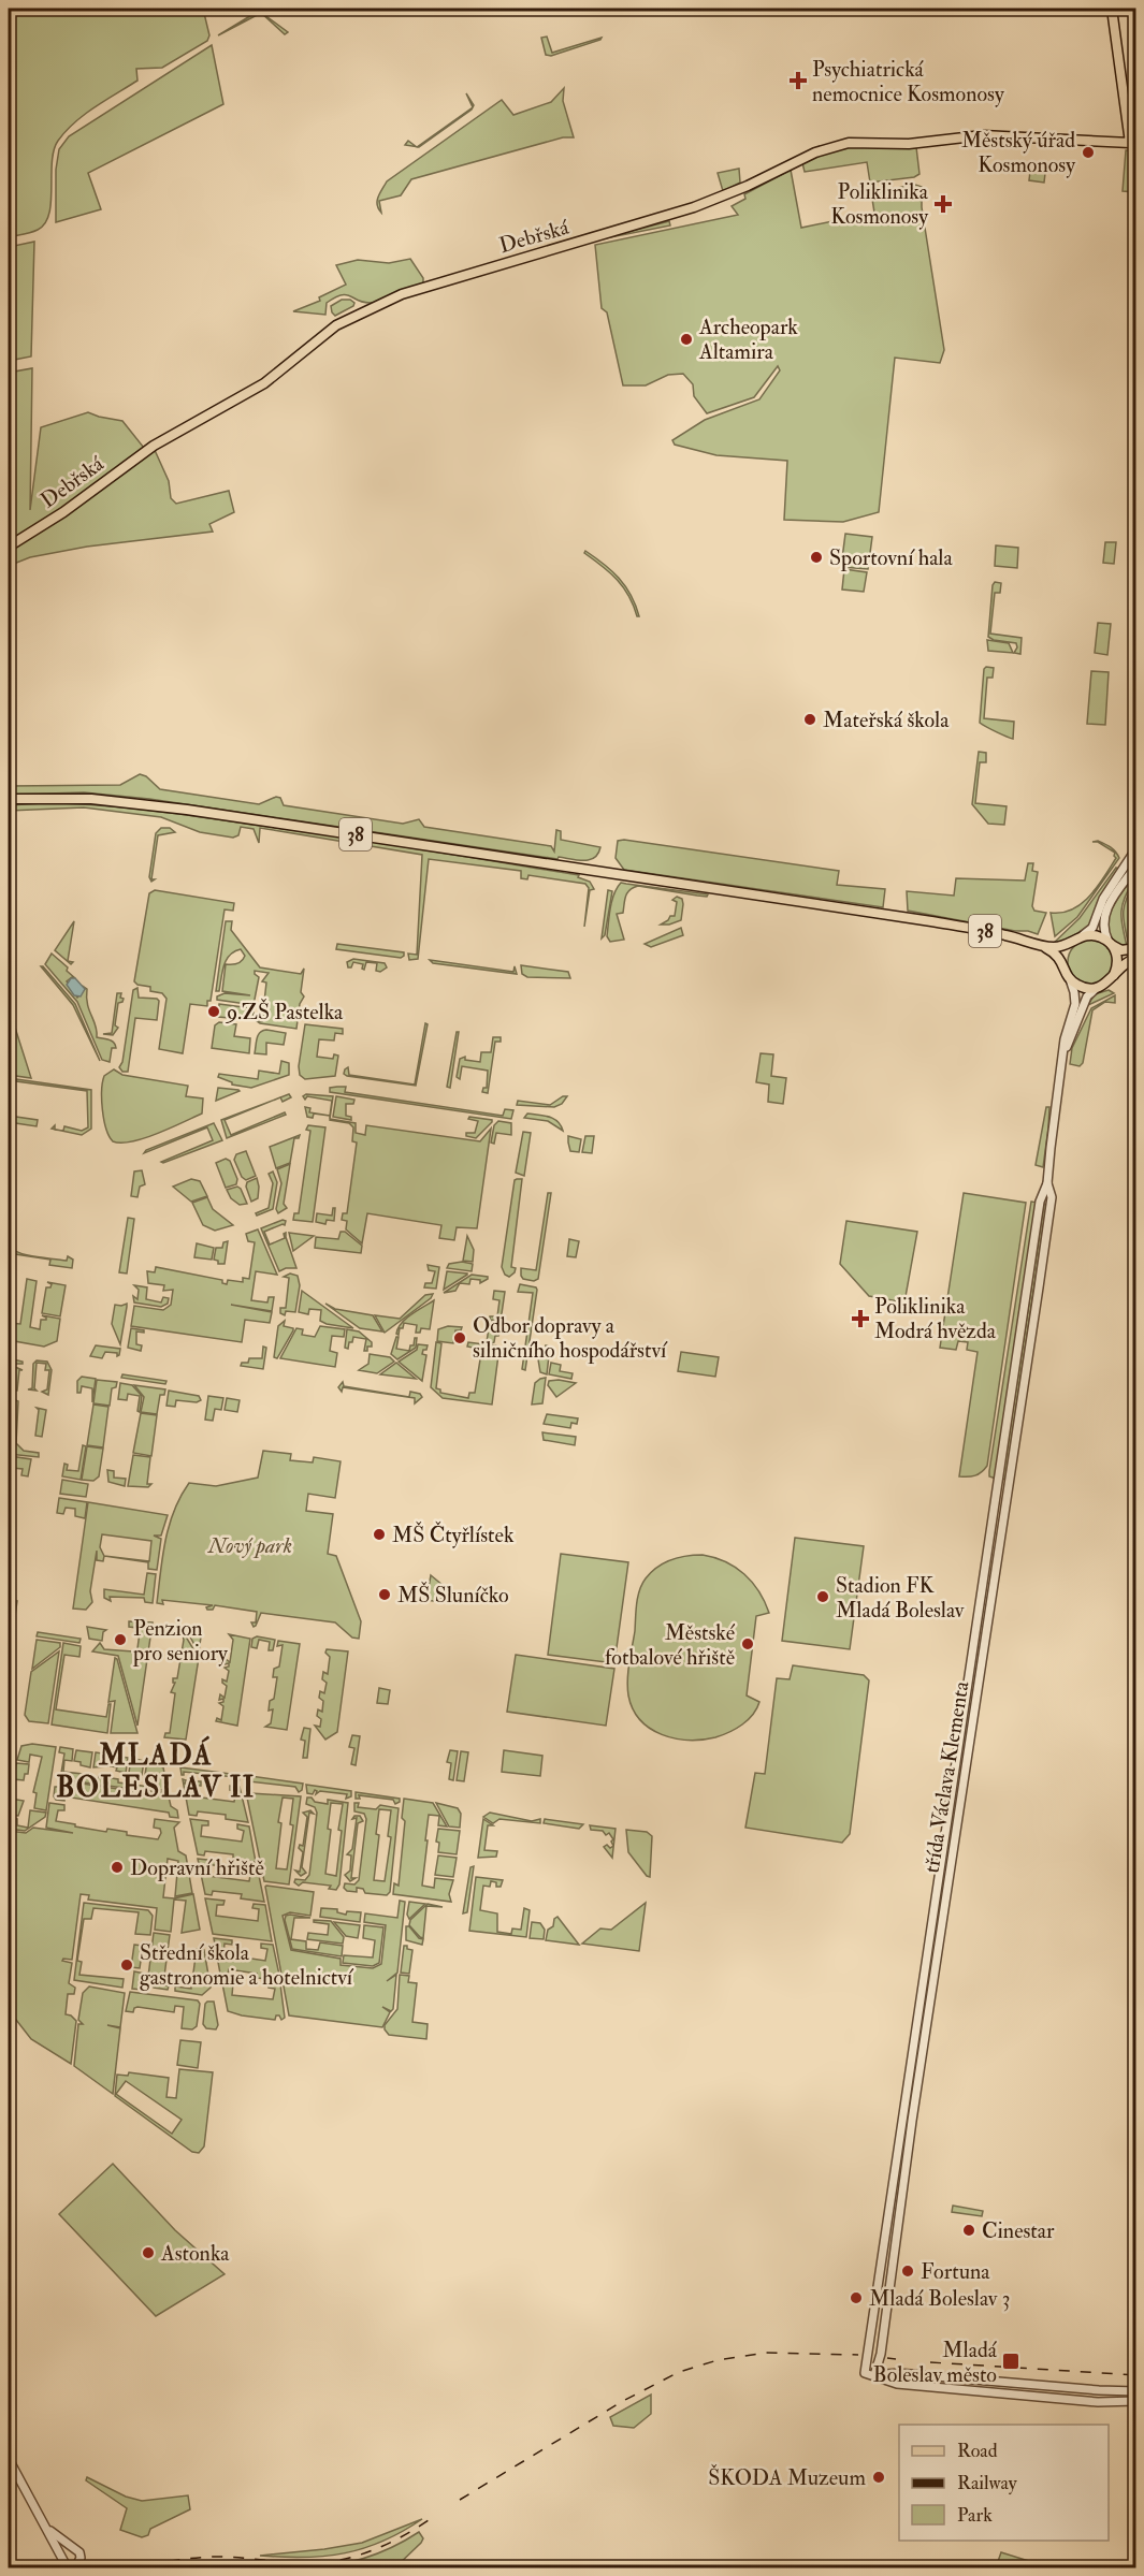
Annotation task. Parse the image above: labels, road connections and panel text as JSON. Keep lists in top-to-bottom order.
{
  "streets": {
    "main road": ["Debřská", "38"],
    "street": ["třída Václava Klementa"]
  },
  "crossings": [
    ["38", "třída Václava Klementa"]
  ],
  "districts": ["MLADÁ BOLESLAV II"],
  "parks": ["Nový park"],
  "places": {
    "health": ["Psychiatrická nemocnice Kosmonosy", "Poliklinika Kosmonosy", "Poliklinika Modrá hvězda"],
    "other": [
      "Městský úřad Kosmonosy",
      "Archeopark Altamira",
      "Sportovní hala",
      "Mateřská škola",
      "9.ZŠ Pastelka",
      "Odbor dopravy a silničního hospodářství",
      "MŠ Čtyřlístek",
      "MŠ Sluníčko",
      "Stadion FK Mladá Boleslav",
      "Penzion pro seniory",
      "Městské fotbalové hřiště",
      "Dopravní hřiště",
      "Střední škola gastronomie a hotelnictví",
      "Cinestar",
      "Astonka",
      "Fortuna",
      "Mladá Boleslav 3",
      "ŠKODA Muzeum"
    ],
    "transit": ["Mladá Boleslav město"]
  },
  "legend": ["Road", "Railway", "Park"]
}
